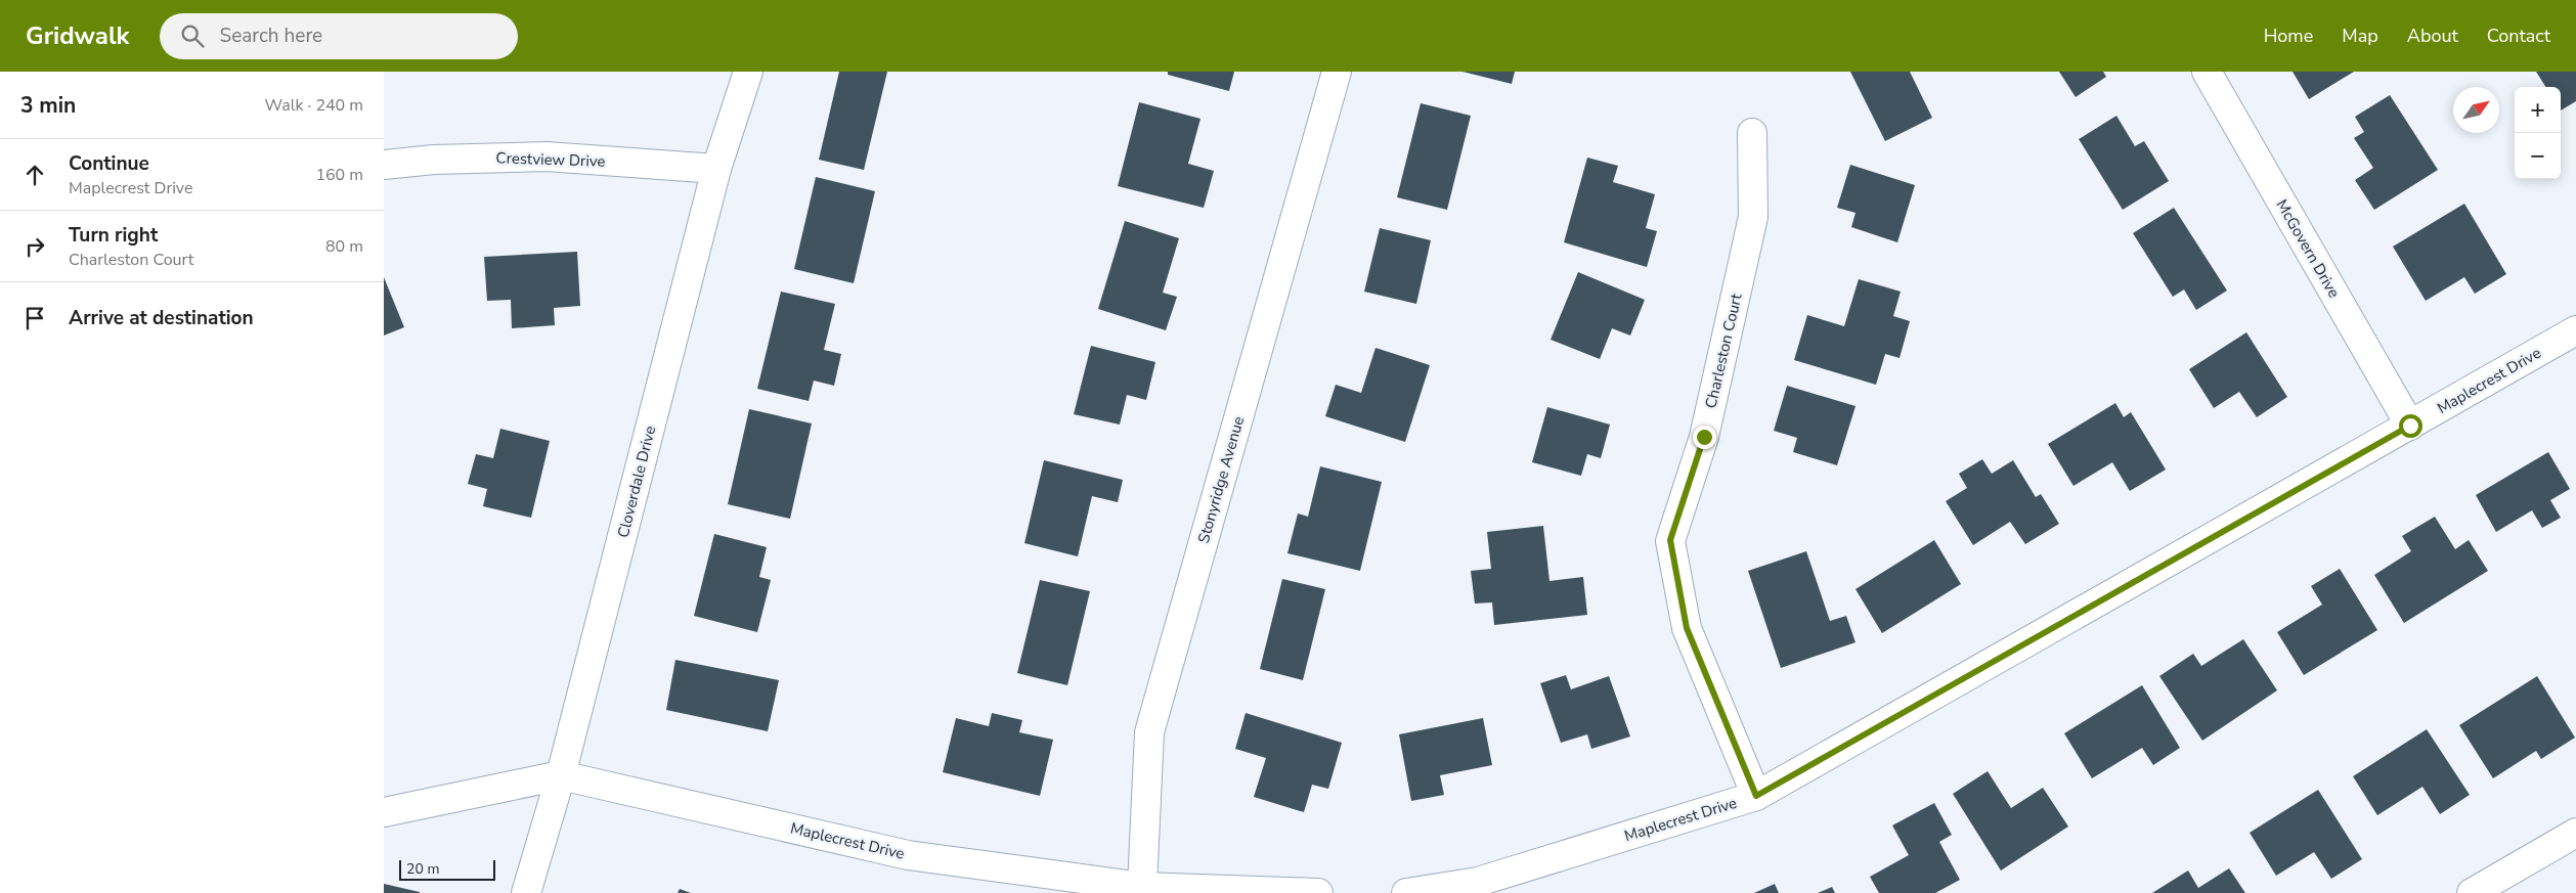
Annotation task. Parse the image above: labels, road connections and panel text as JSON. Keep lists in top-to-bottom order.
{
  "streets": {
    "street": [
      "Crestview Drive",
      "McGovern Drive",
      "Charleston Court",
      "Maplecrest Drive",
      "Stonyridge Avenue",
      "Cloverdale Drive"
    ]
  },
  "crossings": [
    ["Crestview Drive", "Cloverdale Drive"],
    ["McGovern Drive", "Maplecrest Drive"],
    ["Charleston Court", "Maplecrest Drive"],
    ["Maplecrest Drive", "Stonyridge Avenue"],
    ["Maplecrest Drive", "Cloverdale Drive"]
  ],
  "scale_bar": "20 m",
  "north": "top right",
  "page": {
    "header": "Gridwalk",
    "search": "Search here",
    "nav": [
      "Home",
      "Map",
      "About",
      "Contact"
    ],
    "heading": ["3 min", "Walk · 240 m"],
    "map_buttons": ["+", "−"],
    "list": [
      ["Continue", "Maplecrest Drive", "160 m"],
      ["Turn right", "Charleston Court", "80 m"],
      "Arrive at destination"
    ],
    "scale": "20 m"
  }
}
